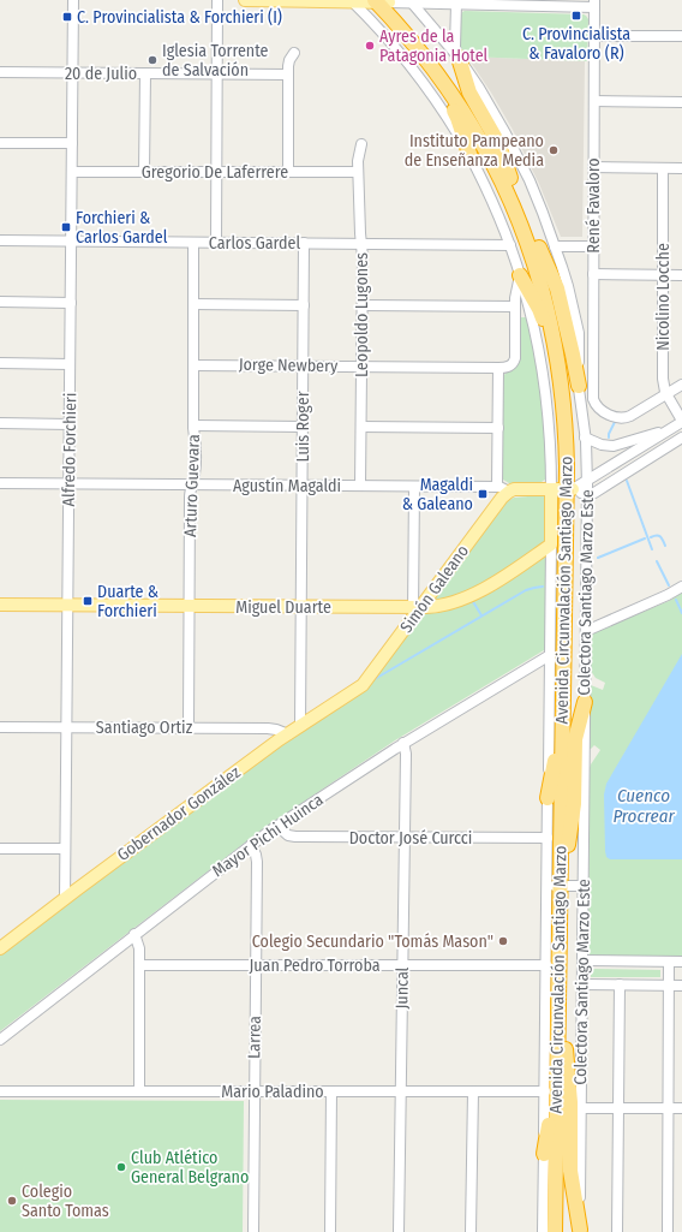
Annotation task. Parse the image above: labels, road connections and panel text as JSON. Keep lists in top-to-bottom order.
{
  "streets": {
    "highway": ["Avenida Circunvalación Santiago Marzo"],
    "main road": [
      "Agustín Magaldi",
      "Simón Galeano",
      "Colectora Santiago Marzo Este",
      "Miguel Duarte",
      "Gobernador González"
    ],
    "street": [
      "20 de Julio",
      "Gregorio De Laferrere",
      "René Favaloro",
      "Carlos Gardel",
      "Nicolino Locche",
      "Leopoldo Lugones",
      "Jorge Newbery",
      "Luis Roger",
      "Alfredo Forchieri",
      "Arturo Guevara",
      "Santiago Ortiz",
      "Mayor Pichi Huinca",
      "Doctor José Curcci",
      "Juan Pedro Torroba",
      "Juncal",
      "Larrea",
      "Mario Paladino"
    ]
  },
  "crossings": [
    ["20 de Julio", "Alfredo Forchieri"],
    ["Gregorio De Laferrere", "Leopoldo Lugones"],
    ["Gregorio De Laferrere", "Alfredo Forchieri"],
    ["René Favaloro", "Nicolino Locche"],
    ["Carlos Gardel", "Leopoldo Lugones"],
    ["Carlos Gardel", "Luis Roger"],
    ["Carlos Gardel", "Alfredo Forchieri"],
    ["Carlos Gardel", "Arturo Guevara"],
    ["Carlos Gardel", "Colectora Santiago Marzo Este"],
    ["Leopoldo Lugones", "Jorge Newbery"],
    ["Leopoldo Lugones", "Agustín Magaldi"],
    ["Jorge Newbery", "Luis Roger"],
    ["Jorge Newbery", "Arturo Guevara"],
    ["Luis Roger", "Agustín Magaldi"],
    ["Luis Roger", "Miguel Duarte"],
    ["Luis Roger", "Gobernador González"],
    ["Alfredo Forchieri", "Agustín Magaldi"],
    ["Alfredo Forchieri", "Miguel Duarte"],
    ["Alfredo Forchieri", "Santiago Ortiz"],
    ["Alfredo Forchieri", "Gobernador González"],
    ["Arturo Guevara", "Agustín Magaldi"],
    ["Arturo Guevara", "Miguel Duarte"],
    ["Arturo Guevara", "Santiago Ortiz"],
    ["Agustín Magaldi", "Simón Galeano"],
    ["Agustín Magaldi", "Avenida Circunvalación Santiago Marzo"],
    ["Agustín Magaldi", "Colectora Santiago Marzo Este"],
    ["Simón Galeano", "Miguel Duarte"],
    ["Simón Galeano", "Gobernador González"],
    ["Avenida Circunvalación Santiago Marzo", "Colectora Santiago Marzo Este"],
    ["Colectora Santiago Marzo Este", "Miguel Duarte"],
    ["Colectora Santiago Marzo Este", "Mayor Pichi Huinca"],
    ["Colectora Santiago Marzo Este", "Doctor José Curcci"],
    ["Colectora Santiago Marzo Este", "Juan Pedro Torroba"],
    ["Colectora Santiago Marzo Este", "Mario Paladino"],
    ["Santiago Ortiz", "Gobernador González"],
    ["Mayor Pichi Huinca", "Doctor José Curcci"],
    ["Mayor Pichi Huinca", "Juncal"],
    ["Mayor Pichi Huinca", "Larrea"],
    ["Doctor José Curcci", "Juncal"],
    ["Juan Pedro Torroba", "Juncal"],
    ["Juan Pedro Torroba", "Larrea"],
    ["Juncal", "Mario Paladino"],
    ["Larrea", "Mario Paladino"]
  ],
  "water": ["Cuenco Procrear"],
  "places": {
    "transit": [
      "C. Provincialista & Favaloro (R)",
      "C. Provincialista & Forchieri (I)",
      "Forchieri & Carlos Gardel",
      "Magaldi & Galeano",
      "Duarte & Forchieri"
    ],
    "other": [
      "Ayres de la Patagonia Hotel",
      "Iglesia Torrente de Salvación",
      "Instituto Pampeano de Enseñanza Media",
      "Colegio Secundario \"Tomás Mason\"",
      "Club Atlético General Belgrano",
      "Colegio Santo Tomas"
    ]
  }
}
